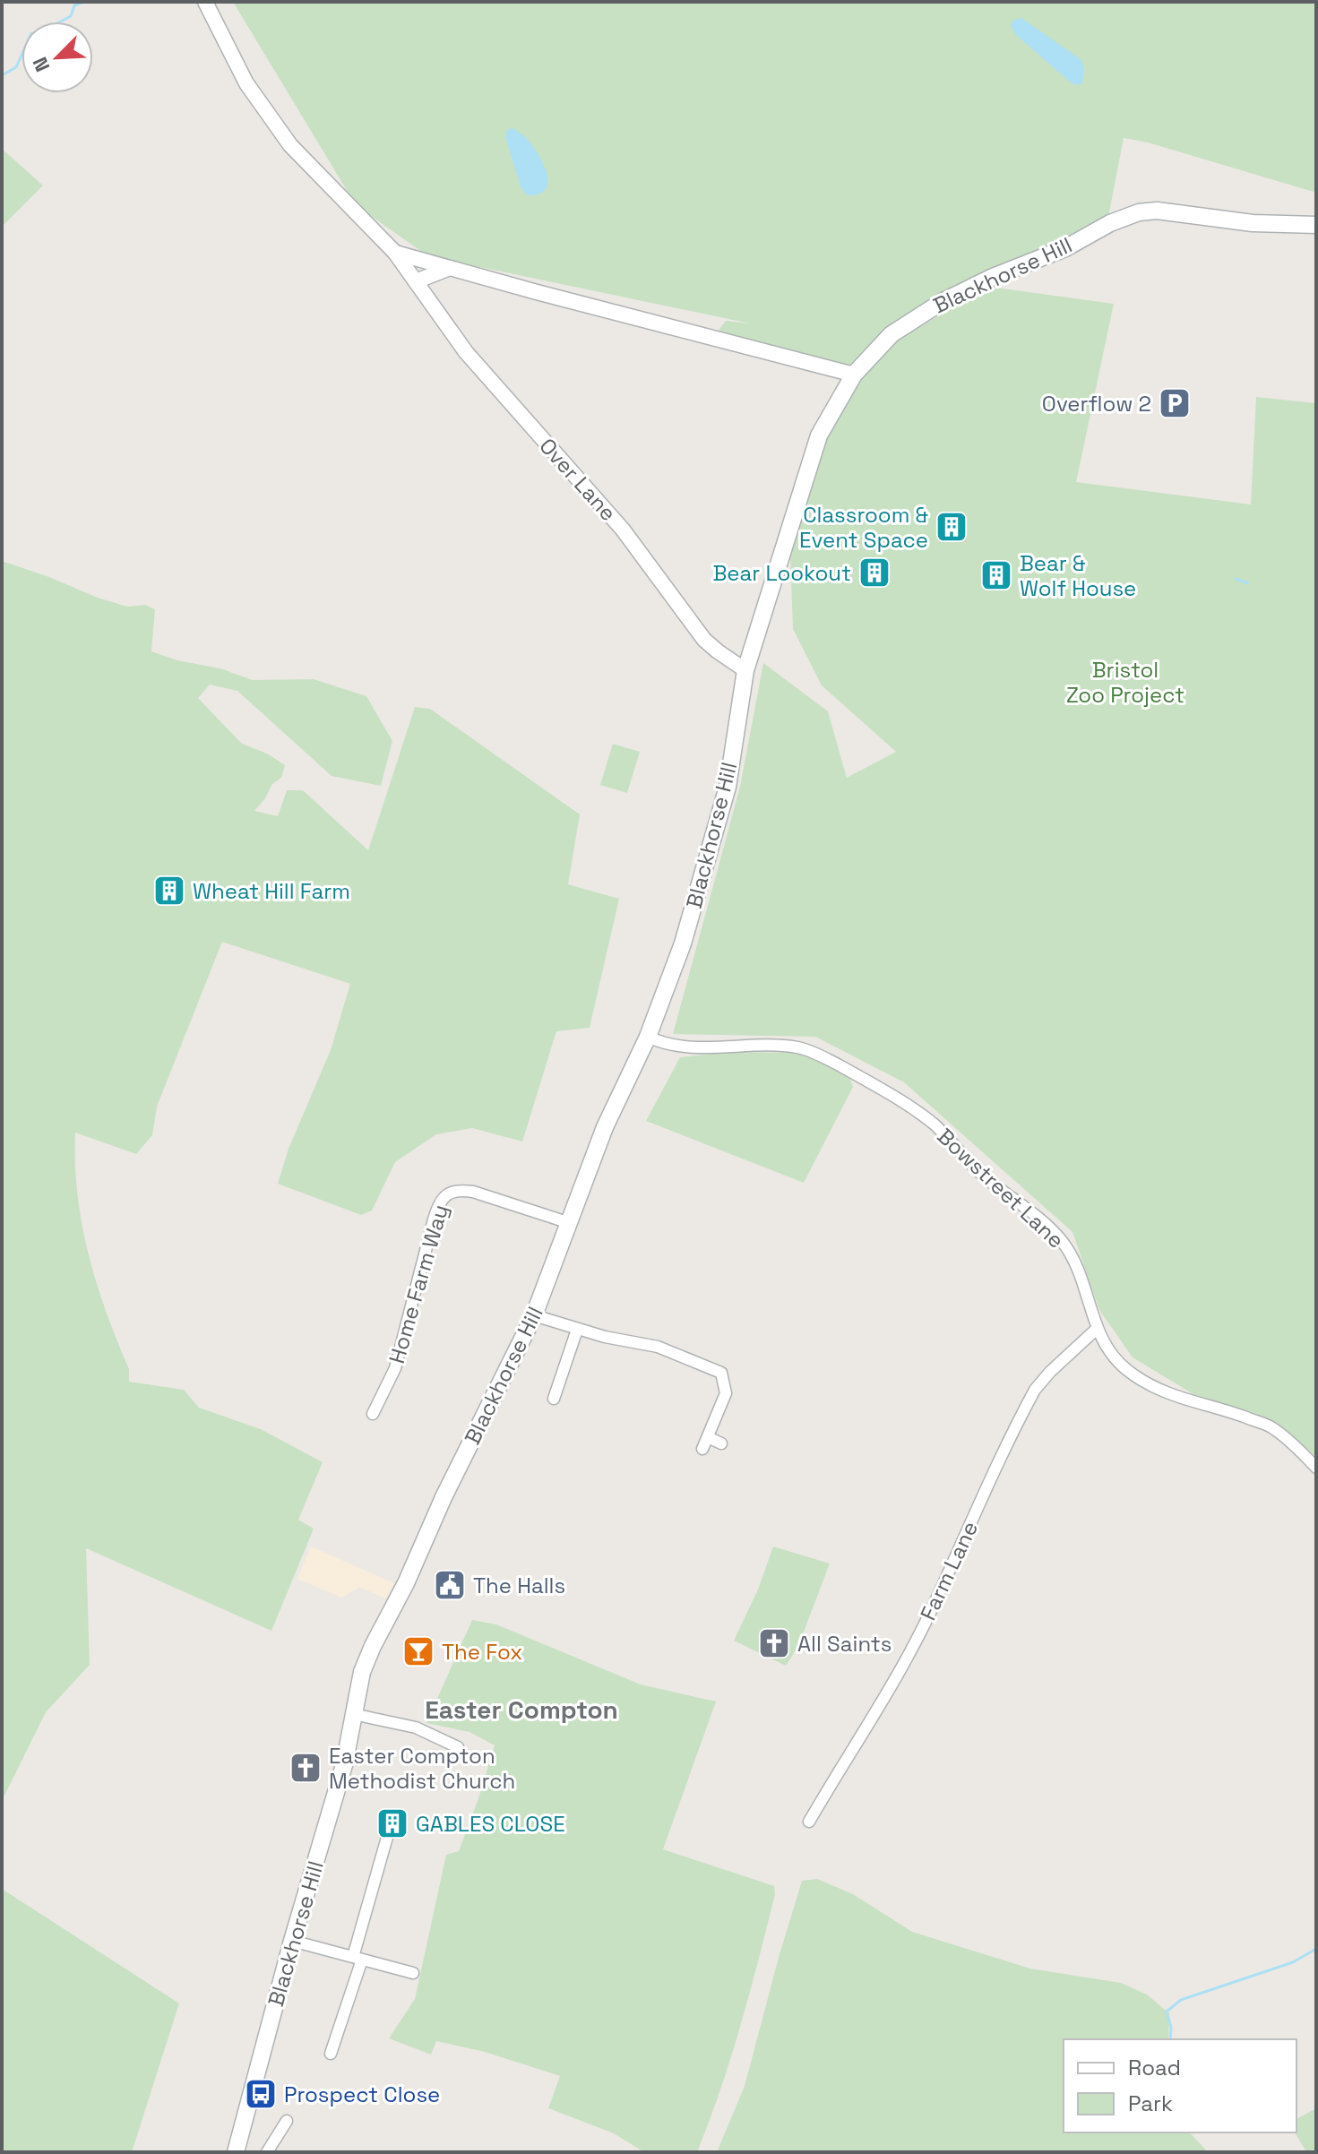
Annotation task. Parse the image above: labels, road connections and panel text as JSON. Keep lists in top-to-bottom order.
{
  "streets": {
    "main road": ["Blackhorse Hill"],
    "street": [
      "Over Lane",
      "Bowstreet Lane",
      "Home Farm Way",
      "Farm Lane"
    ]
  },
  "crossings": [
    ["Blackhorse Hill", "Over Lane"],
    ["Blackhorse Hill", "Bowstreet Lane"],
    ["Blackhorse Hill", "Home Farm Way"],
    ["Bowstreet Lane", "Farm Lane"]
  ],
  "districts": ["Easter Compton"],
  "parks": ["Bristol Zoo Project"],
  "places": {
    "parking": ["Overflow 2"],
    "building": [
      "Classroom & Event Space",
      "Bear Lookout",
      "Bear & Wolf House",
      "Wheat Hill Farm",
      "GABLES CLOSE"
    ],
    "public building": ["The Halls"],
    "church": ["All Saints", "Easter Compton Methodist Church"],
    "bar": ["The Fox"],
    "bus stop": ["Prospect Close"]
  },
  "legend": ["Road", "Park"],
  "north": "bottom left"
}
